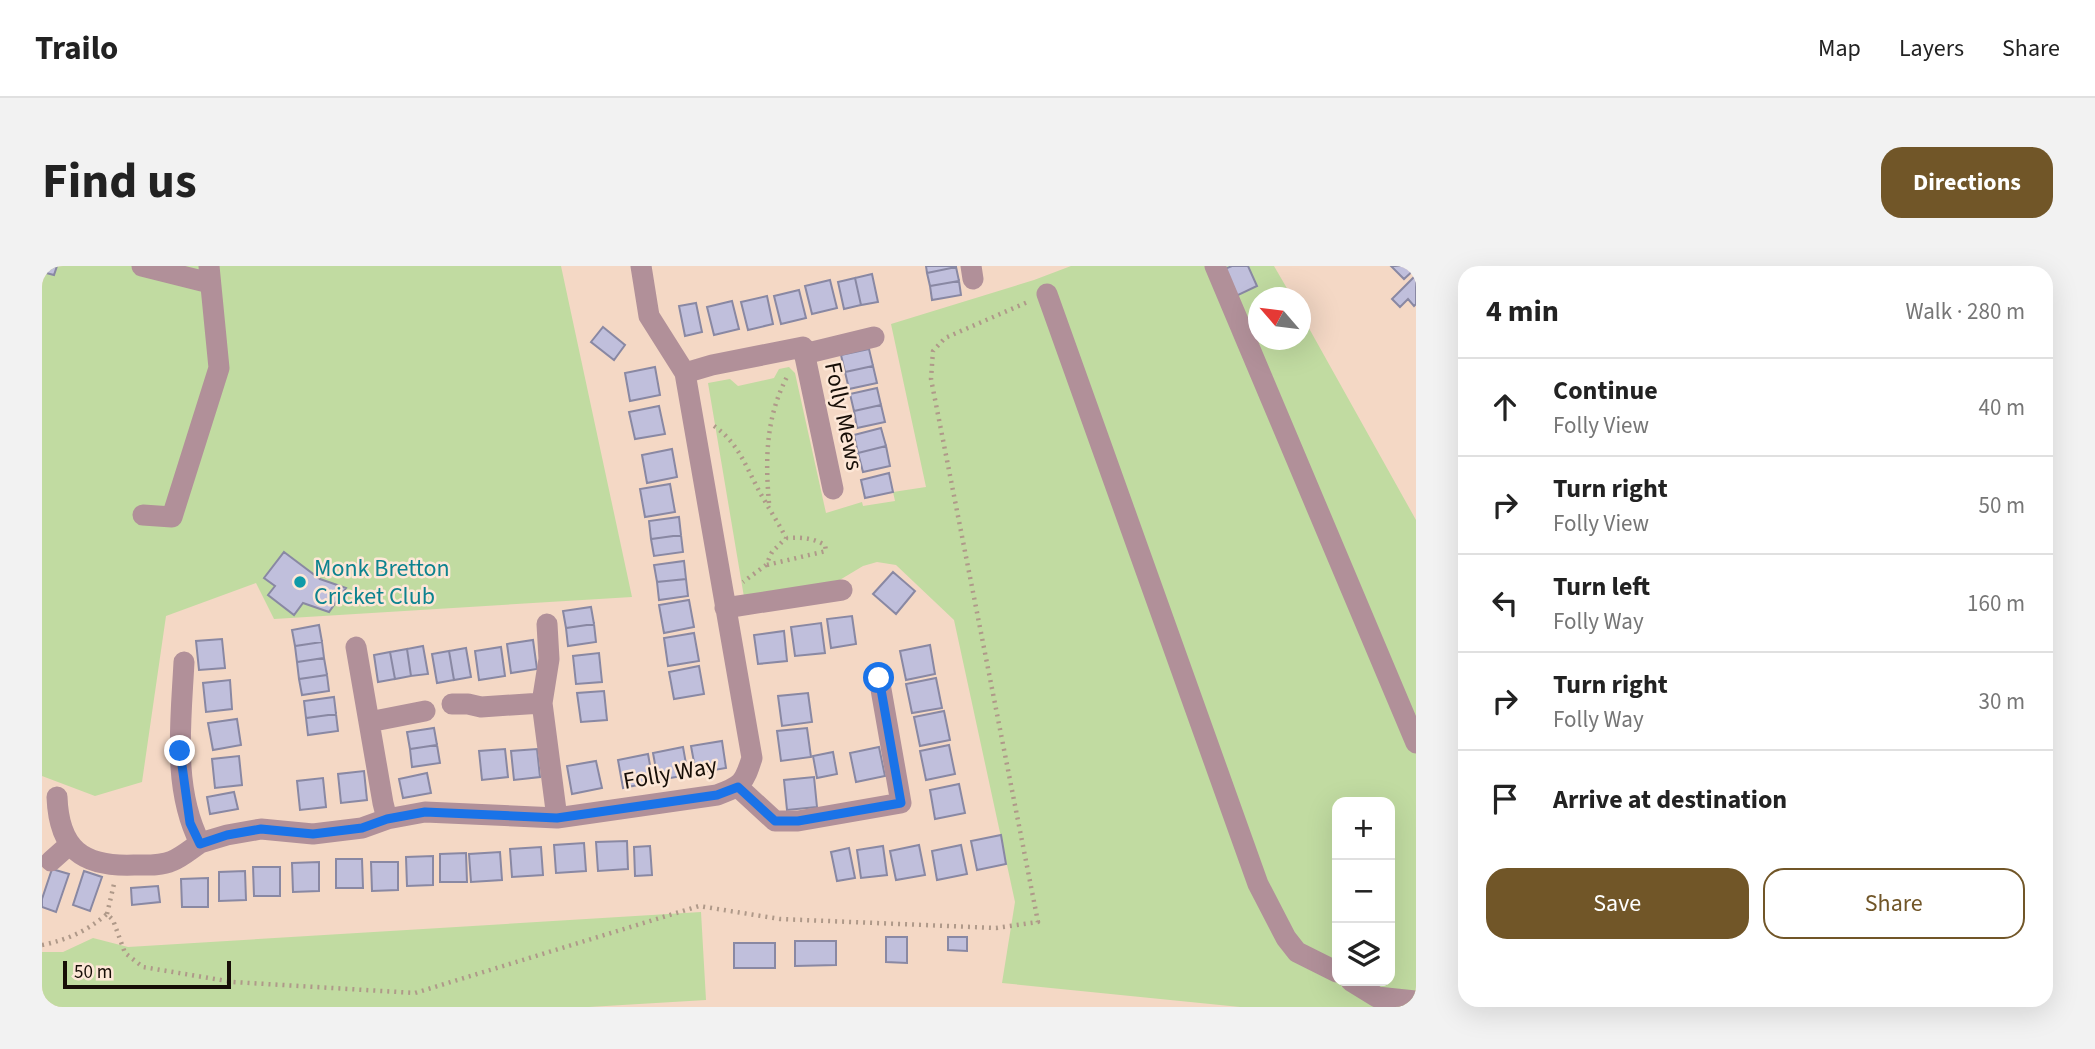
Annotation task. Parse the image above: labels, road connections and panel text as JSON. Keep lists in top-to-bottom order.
{
  "streets": {
    "street": ["Folly Mews", "Folly Way"]
  },
  "crossings": [
    ["Folly Mews", "Folly Way"]
  ],
  "places": ["Monk Bretton Cricket Club"],
  "scale_bar": "50 m",
  "north": "top left",
  "page": {
    "header": "Trailo",
    "nav": ["Map", "Layers", "Share"],
    "title": "Find us",
    "buttons": [
      "Directions",
      ["Save", "Share"]
    ],
    "heading": ["4 min", "Walk · 280 m"],
    "list": [
      ["Continue", "Folly View", "40 m"],
      ["Turn right", "Folly View", "50 m"],
      ["Turn left", "Folly Way", "160 m"],
      ["Turn right", "Folly Way", "30 m"],
      "Arrive at destination"
    ],
    "map_buttons": ["+", "−"],
    "scale": "50 m"
  }
}
